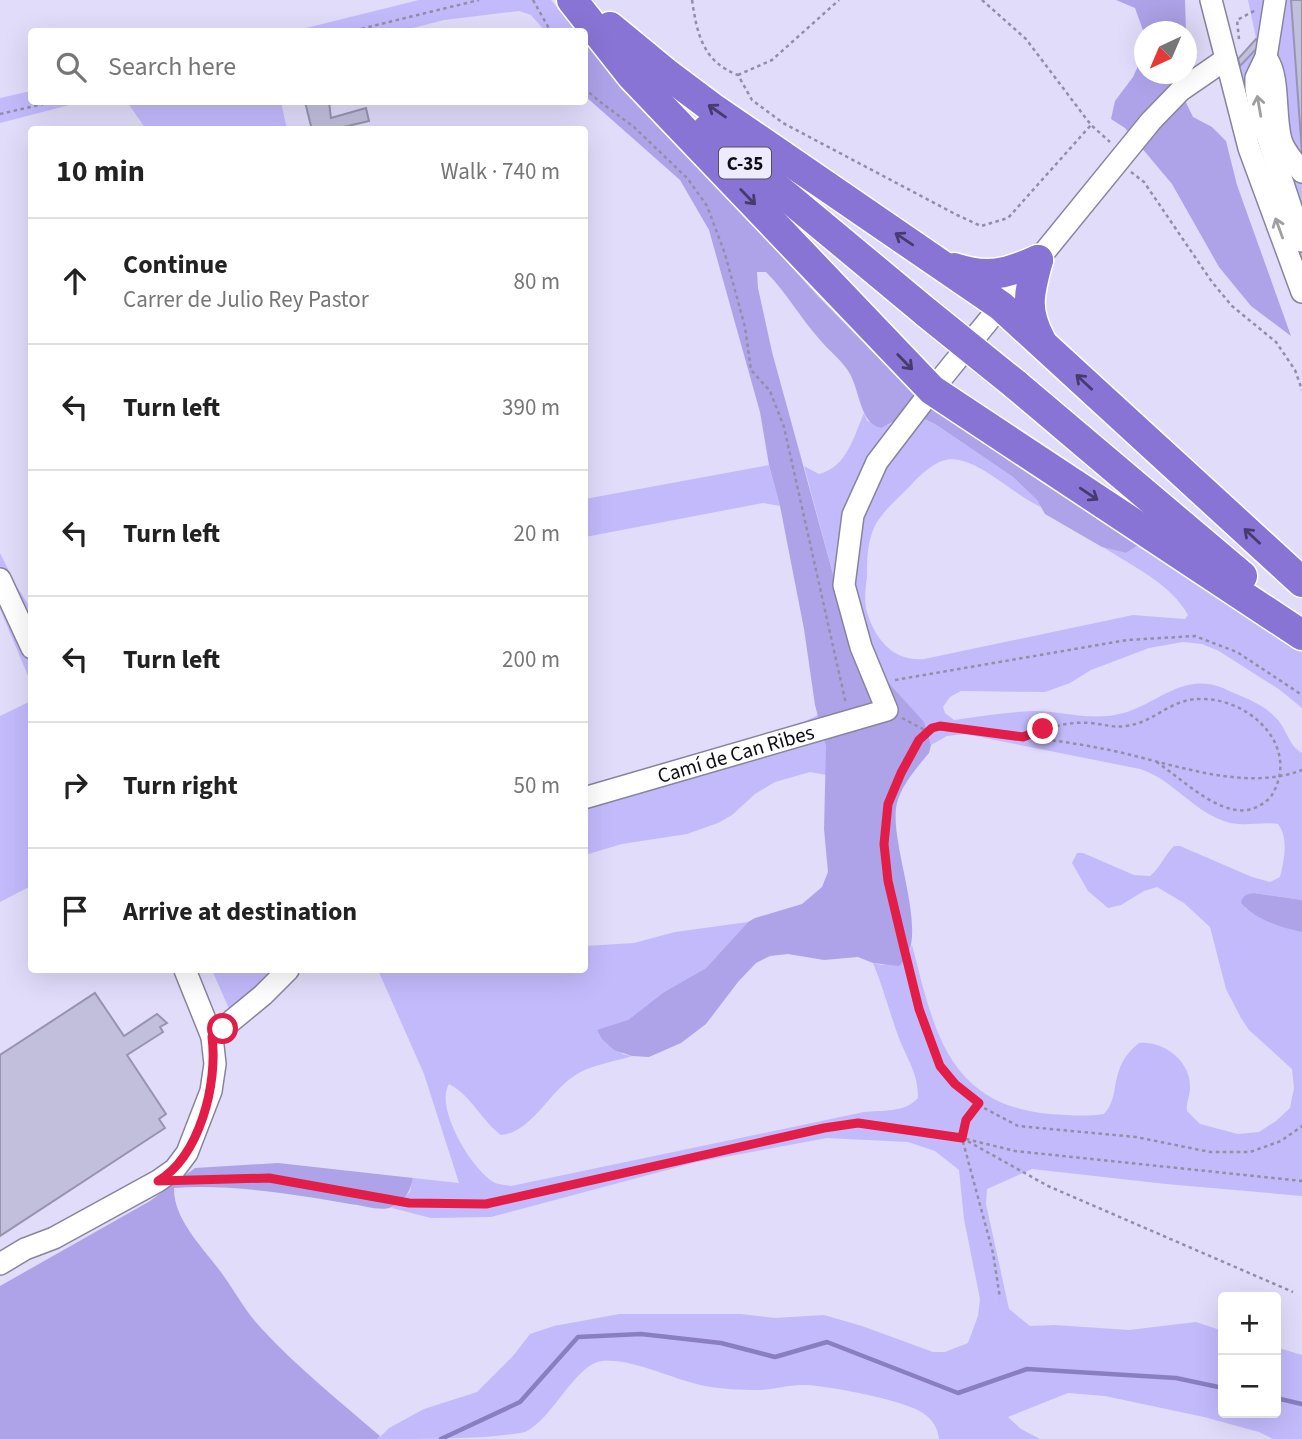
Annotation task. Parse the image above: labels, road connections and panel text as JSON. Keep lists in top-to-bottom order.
{
  "streets": {
    "highway": ["C-35"],
    "street": ["Camí de Can Ribes"]
  },
  "north": "bottom left",
  "page": {
    "search": "Search here",
    "heading": ["10 min", "Walk · 740 m"],
    "list": [
      ["Continue", "Carrer de Julio Rey Pastor", "80 m"],
      ["Turn left", "390 m"],
      ["Turn left", "20 m"],
      ["Turn left", "200 m"],
      ["Turn right", "50 m"],
      "Arrive at destination"
    ],
    "map_buttons": ["+", "−"]
  }
}
